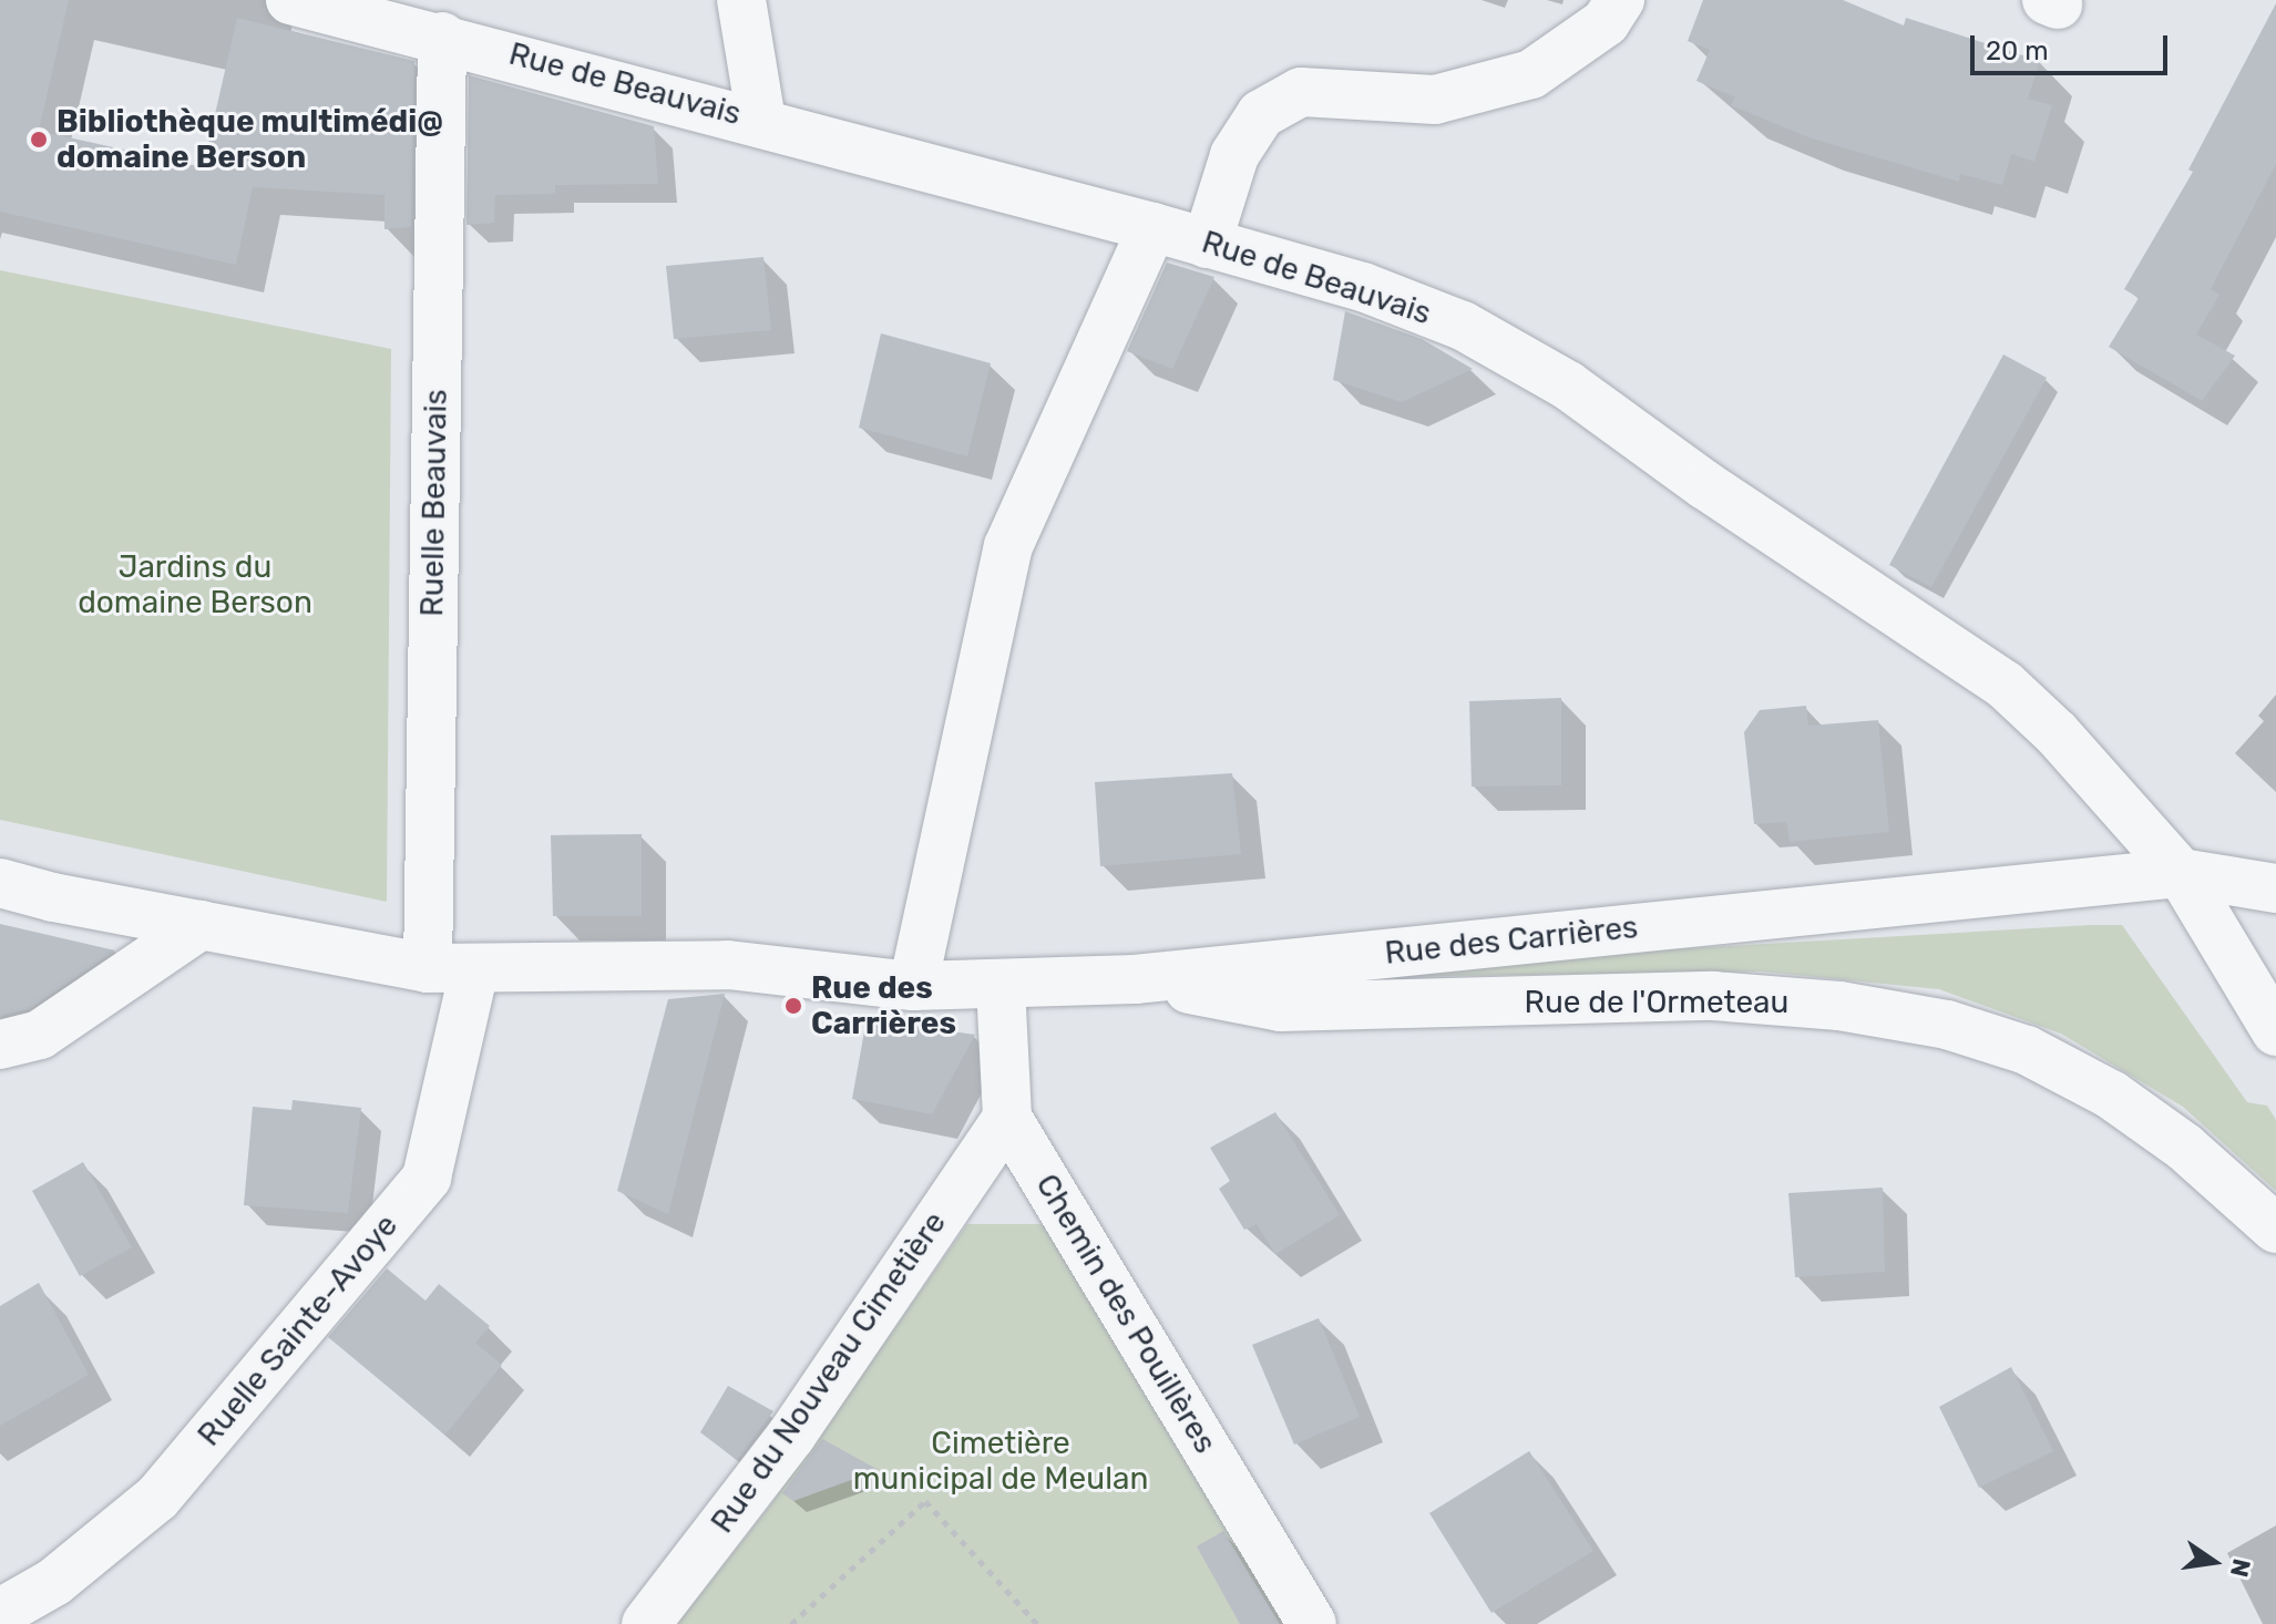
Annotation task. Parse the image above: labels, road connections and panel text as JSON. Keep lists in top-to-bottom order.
{
  "streets": {
    "street": [
      "Rue de Beauvais",
      "Ruelle Beauvais",
      "Rue des Carrières",
      "Rue de l'Ormeteau",
      "Chemin des Pouillères",
      "Ruelle Sainte-Avoye",
      "Rue du Nouveau Cimetière"
    ]
  },
  "crossings": [
    ["Rue de Beauvais", "Ruelle Beauvais"],
    ["Rue de Beauvais", "Rue des Carrières"],
    ["Ruelle Beauvais", "Rue des Carrières"],
    ["Rue des Carrières", "Rue de l'Ormeteau"],
    ["Rue des Carrières", "Chemin des Pouillères"],
    ["Rue des Carrières", "Ruelle Sainte-Avoye"],
    ["Chemin des Pouillères", "Rue du Nouveau Cimetière"]
  ],
  "parks": ["Jardins du domaine Berson", "Cimetière municipal de Meulan"],
  "places": ["Bibliothèque multimédi@ domaine Berson", "Rue des Carrières"],
  "scale_bar": "20 m",
  "north": "right"
}
